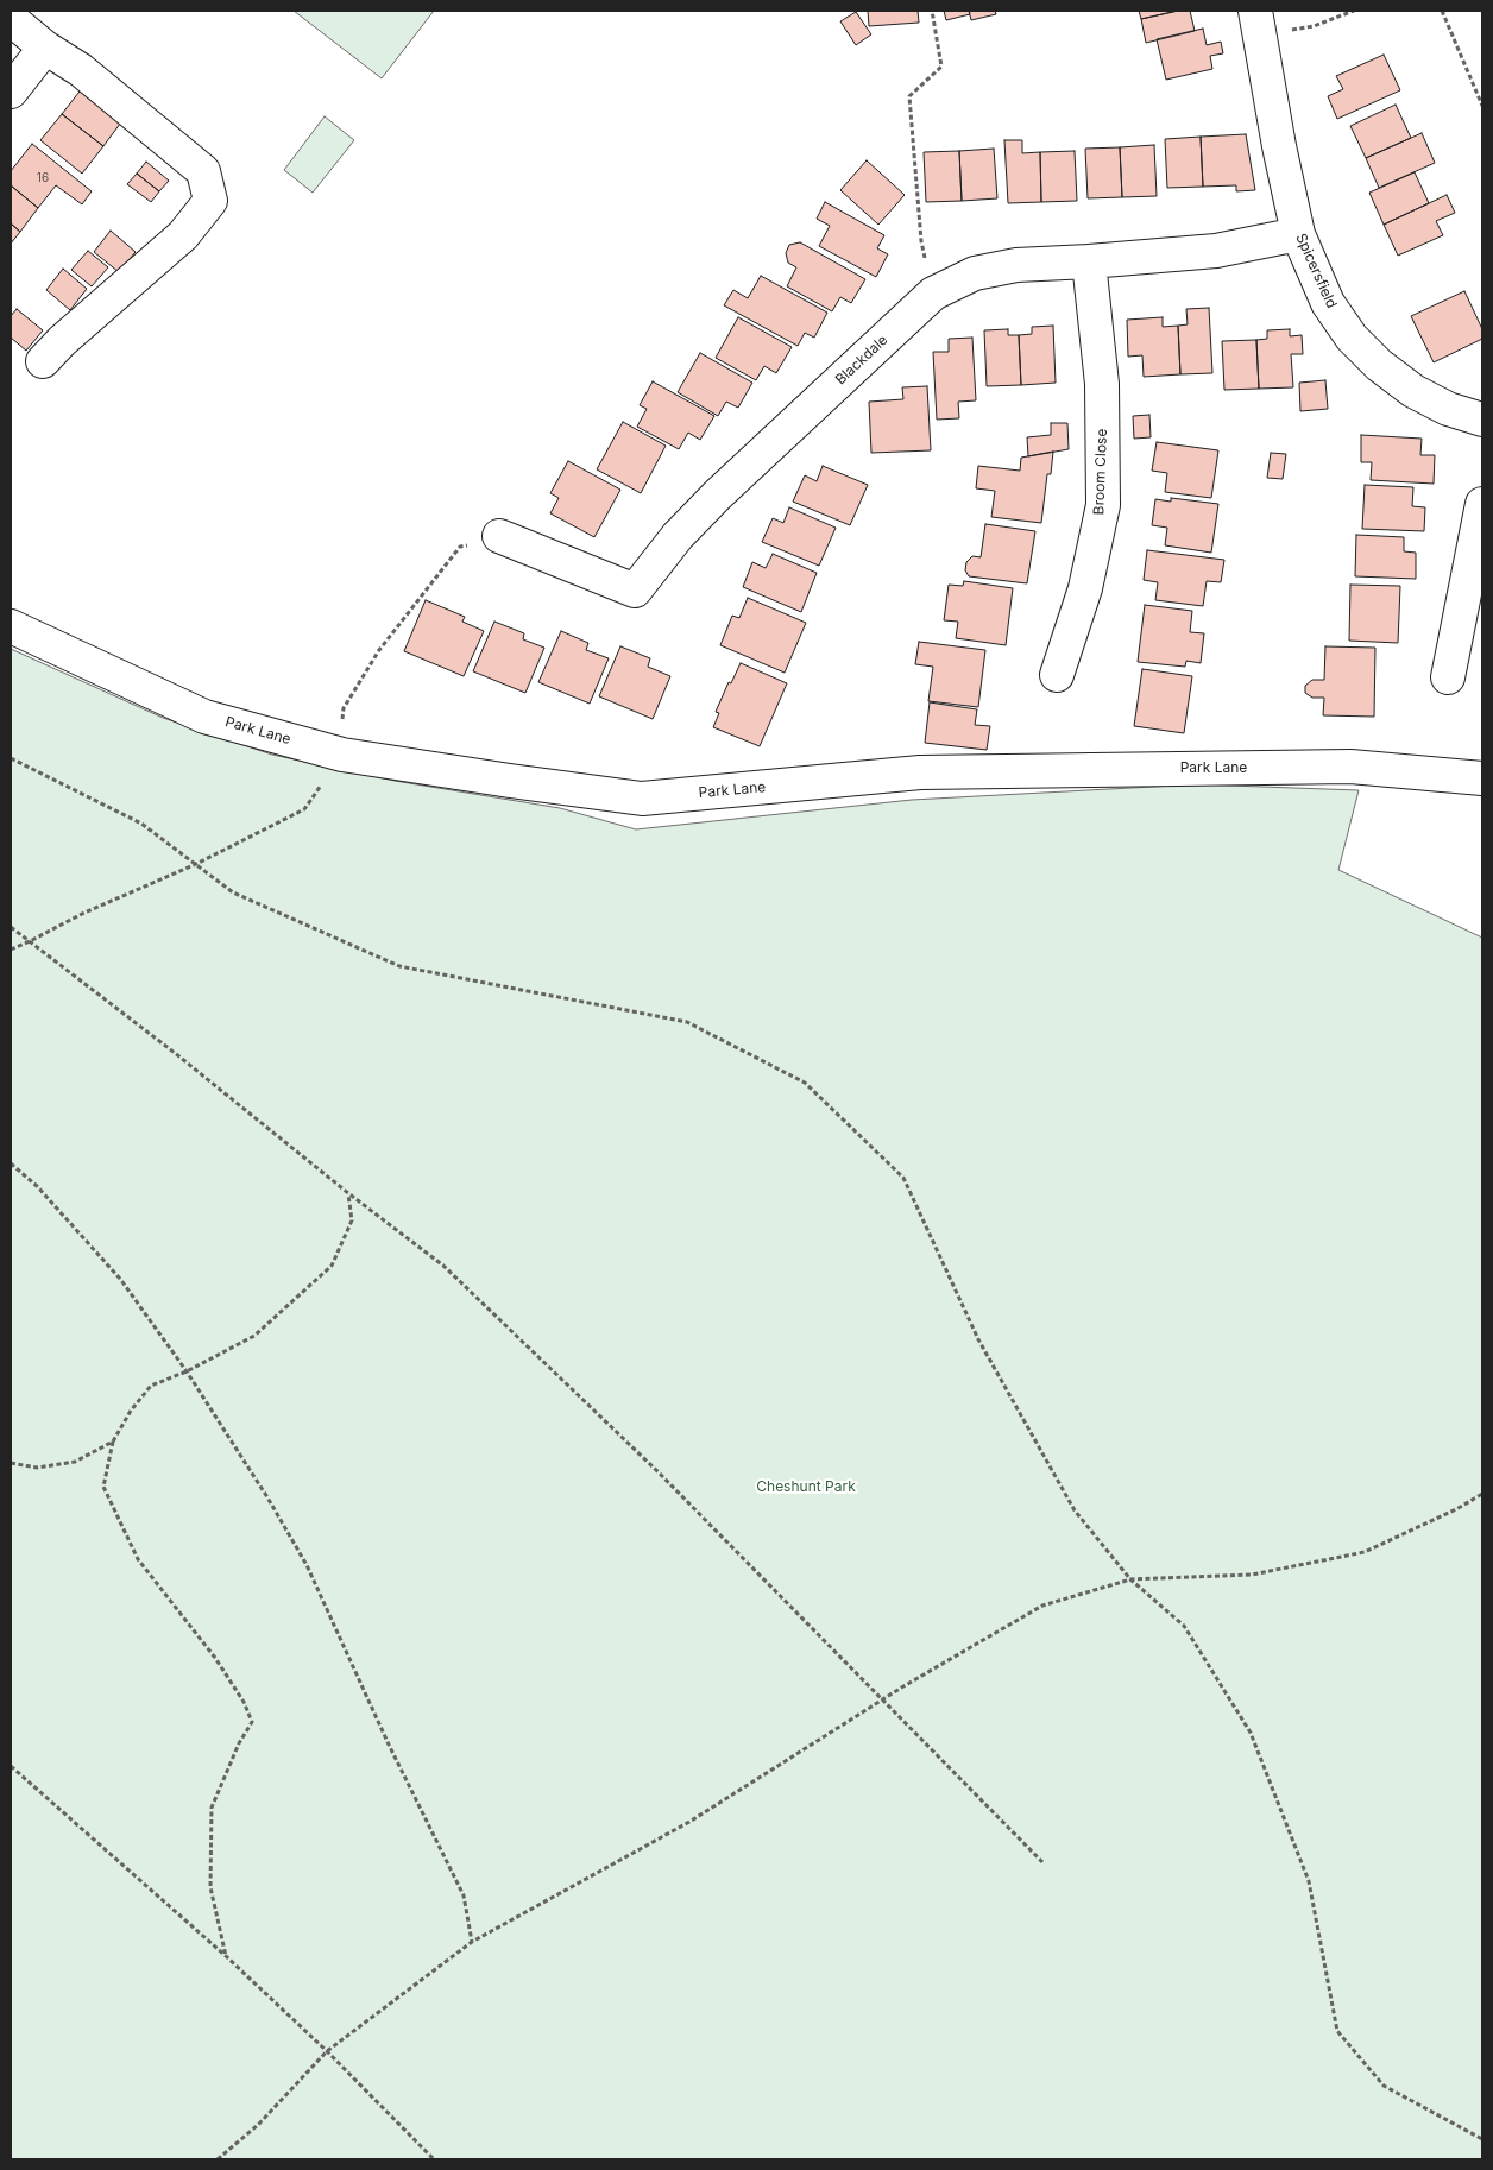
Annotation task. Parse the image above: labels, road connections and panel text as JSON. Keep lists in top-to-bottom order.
{
  "streets": {
    "street": [
      "Spicersfield",
      "Blackdale",
      "Broom Close",
      "Park Lane"
    ]
  },
  "crossings": [
    ["Spicersfield", "Blackdale"],
    ["Blackdale", "Broom Close"]
  ],
  "parks": ["Cheshunt Park"],
  "house_numbers": ["16"]
}
